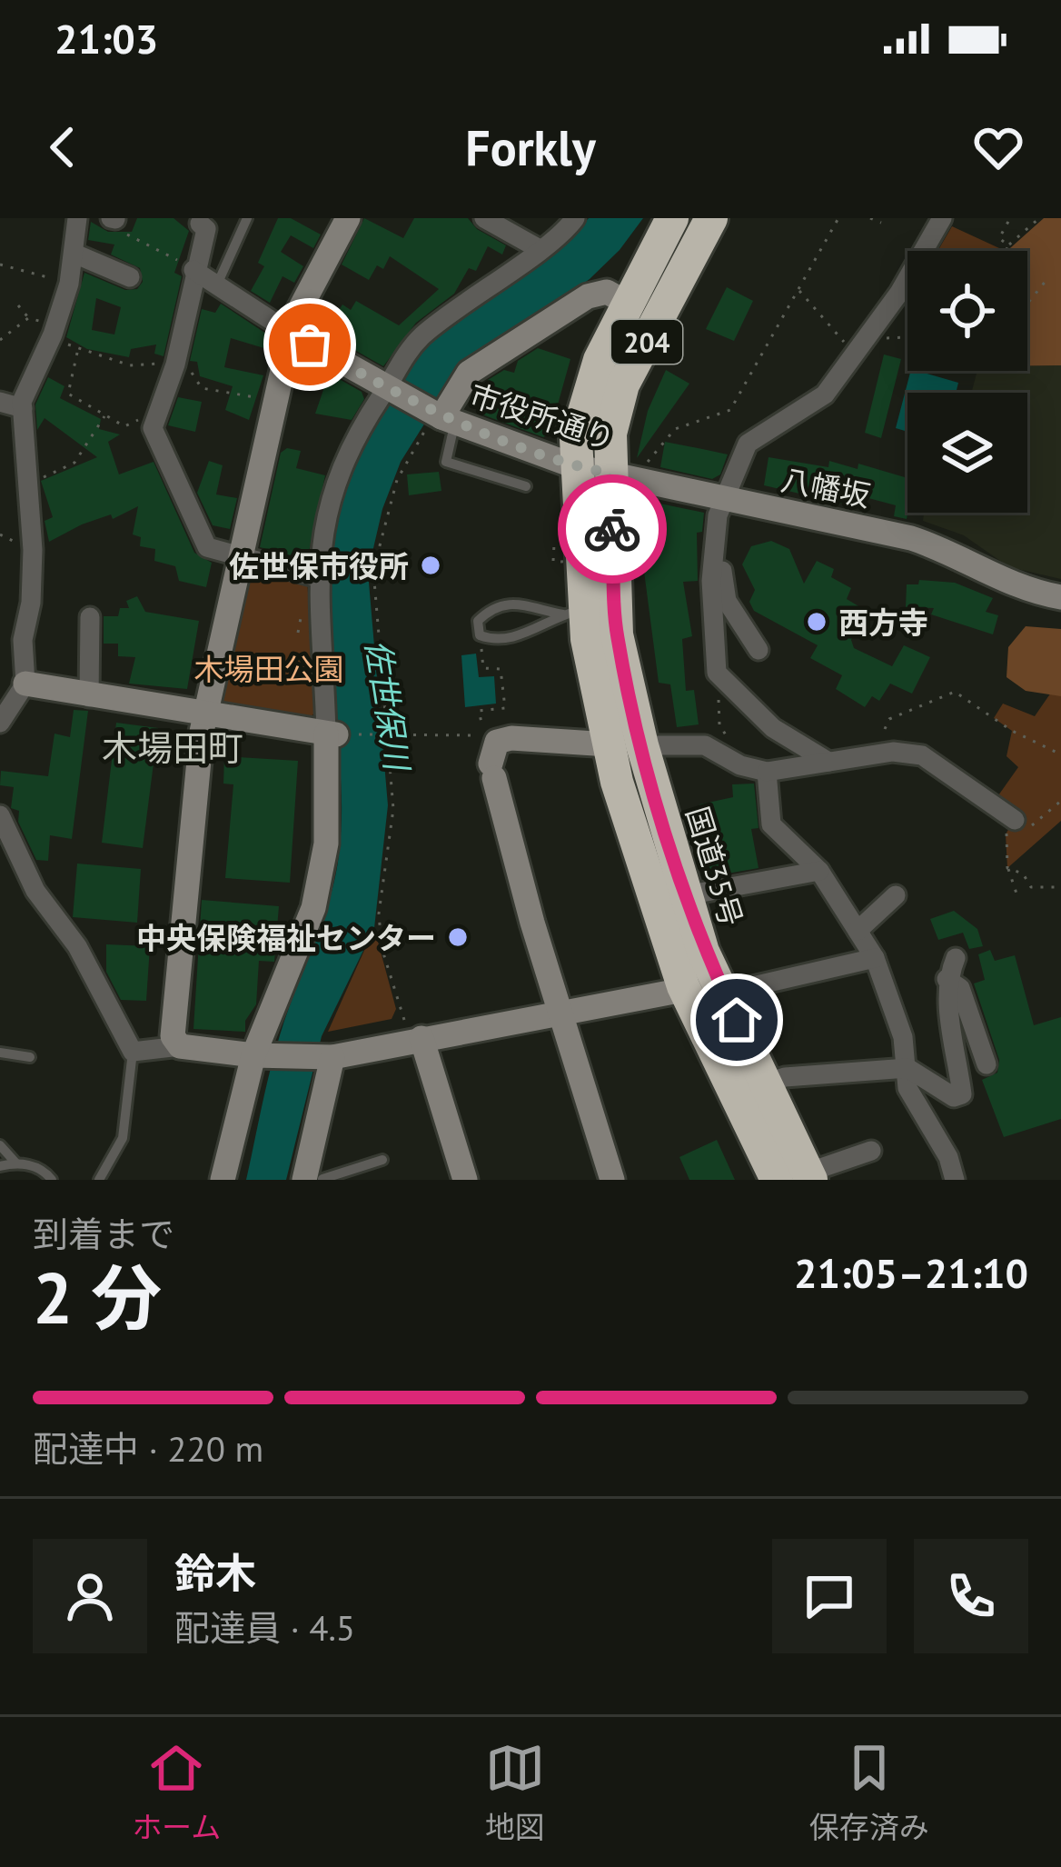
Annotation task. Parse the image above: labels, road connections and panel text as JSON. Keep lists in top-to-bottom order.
{
  "streets": {
    "highway": ["204", "国道35号"],
    "street": ["市役所通り", "八幡坂"]
  },
  "crossings": [
    ["204", "市役所通り"],
    ["204", "八幡坂"],
    ["204", "国道35号"],
    ["市役所通り", "八幡坂"]
  ],
  "districts": ["木場田町"],
  "water": ["佐世保川"],
  "parks": ["木場田公園"],
  "places": ["佐世保市役所", "西方寺", "中央保険福祉センター"],
  "page": {
    "status": "21:03",
    "header": "Forkly",
    "heading": ["2 分", "到着まで", "21:05–21:10"],
    "panel": ["鈴木", "配達員 · 4.5"],
    "bar": "配達中 · 220 m",
    "tabs": ["ホーム", "地図", "保存済み"]
  }
}
